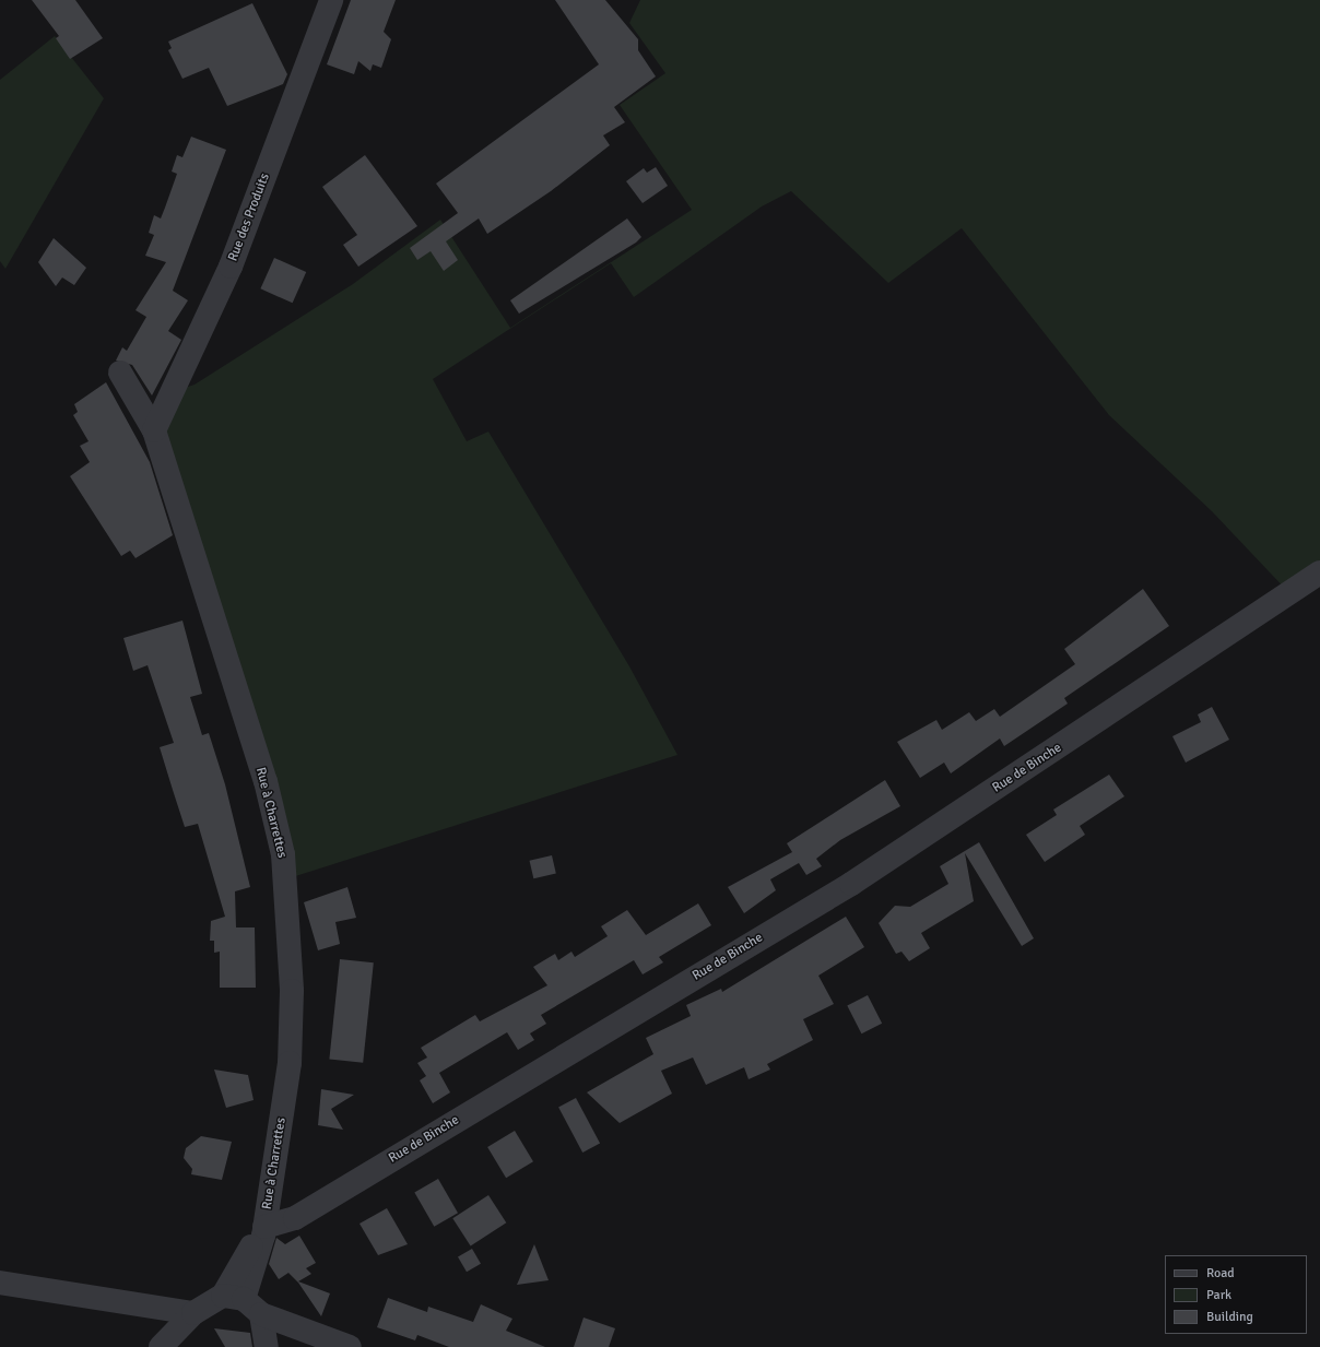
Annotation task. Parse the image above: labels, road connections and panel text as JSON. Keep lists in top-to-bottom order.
{
  "streets": {
    "street": ["Rue des Produits", "Rue de Binche", "Rue à Charrettes"]
  },
  "crossings": [
    ["Rue des Produits", "Rue à Charrettes"],
    ["Rue de Binche", "Rue à Charrettes"]
  ],
  "legend": ["Road", "Park", "Building"]
}
